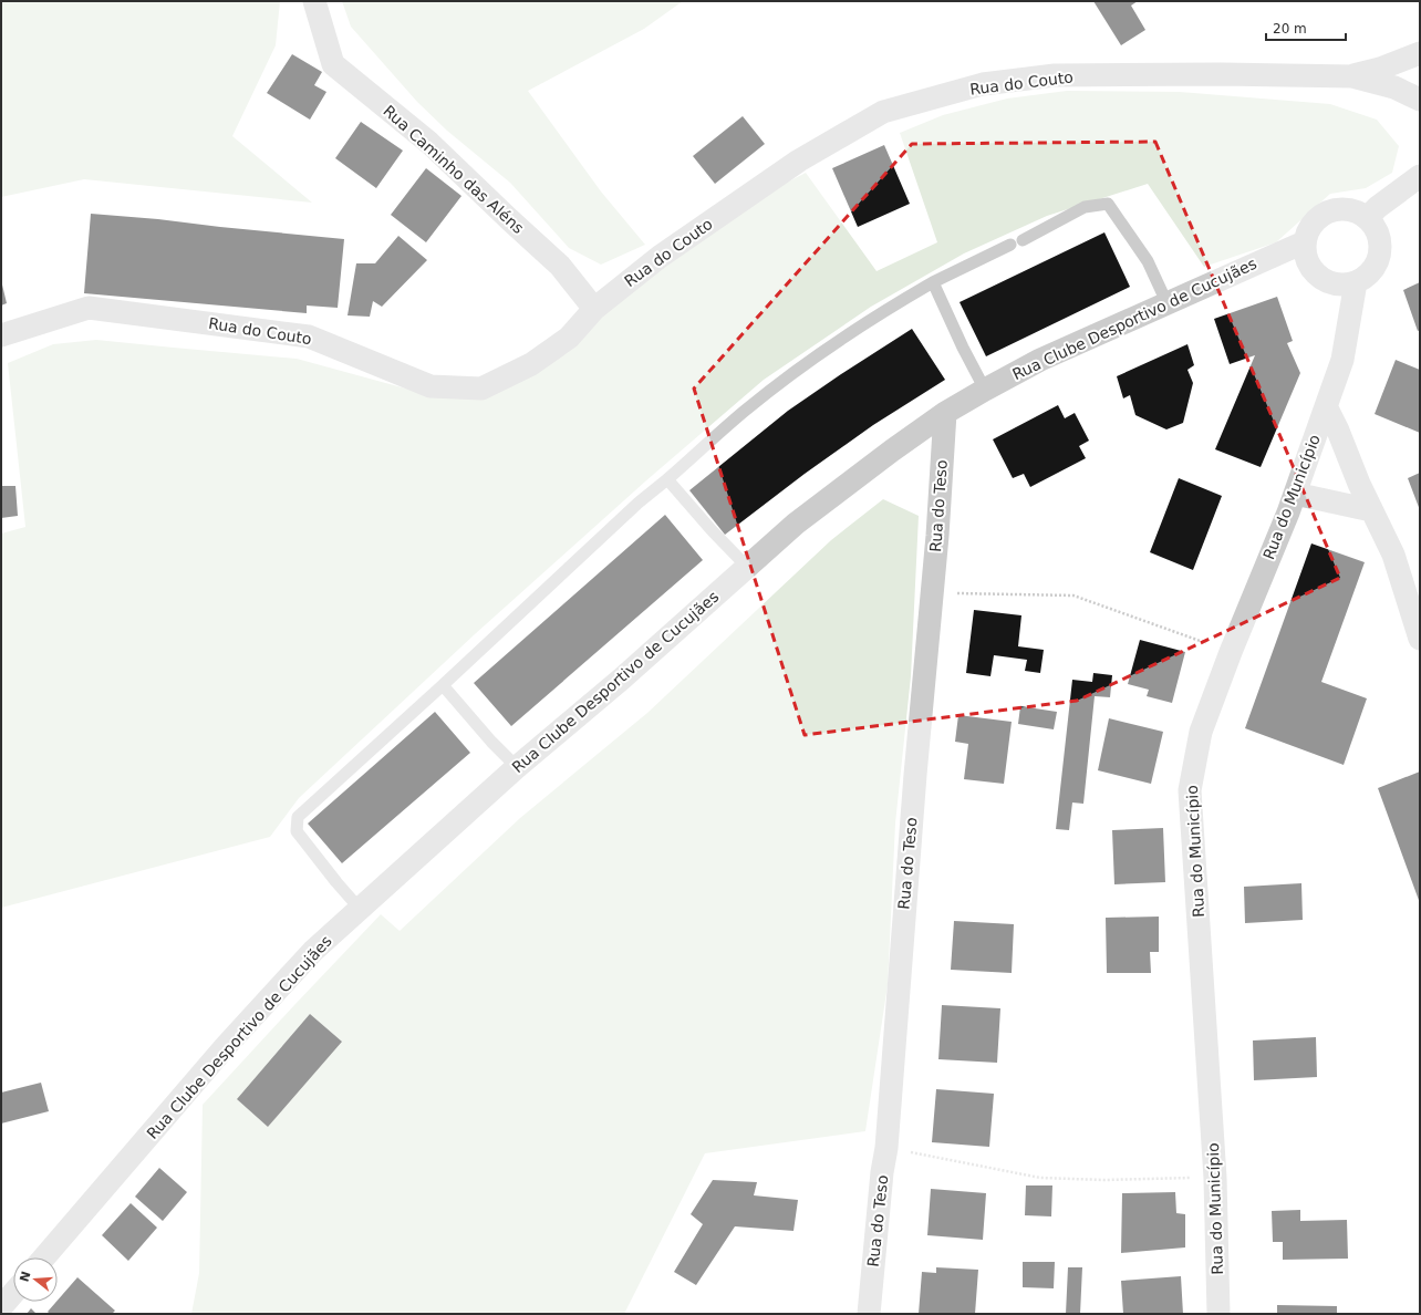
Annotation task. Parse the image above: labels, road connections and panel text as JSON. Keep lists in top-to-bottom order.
{
  "streets": {
    "street": [
      "Rua do Couto",
      "Rua Caminho das Aléns",
      "Rua Clube Desportivo de Cucujães",
      "Rua do Município",
      "Rua do Teso"
    ]
  },
  "crossings": [
    ["Rua do Couto", "Rua Caminho das Aléns"],
    ["Rua Clube Desportivo de Cucujães", "Rua do Município"],
    ["Rua Clube Desportivo de Cucujães", "Rua do Teso"]
  ],
  "scale_bar": "20 m",
  "north": "left"
}
